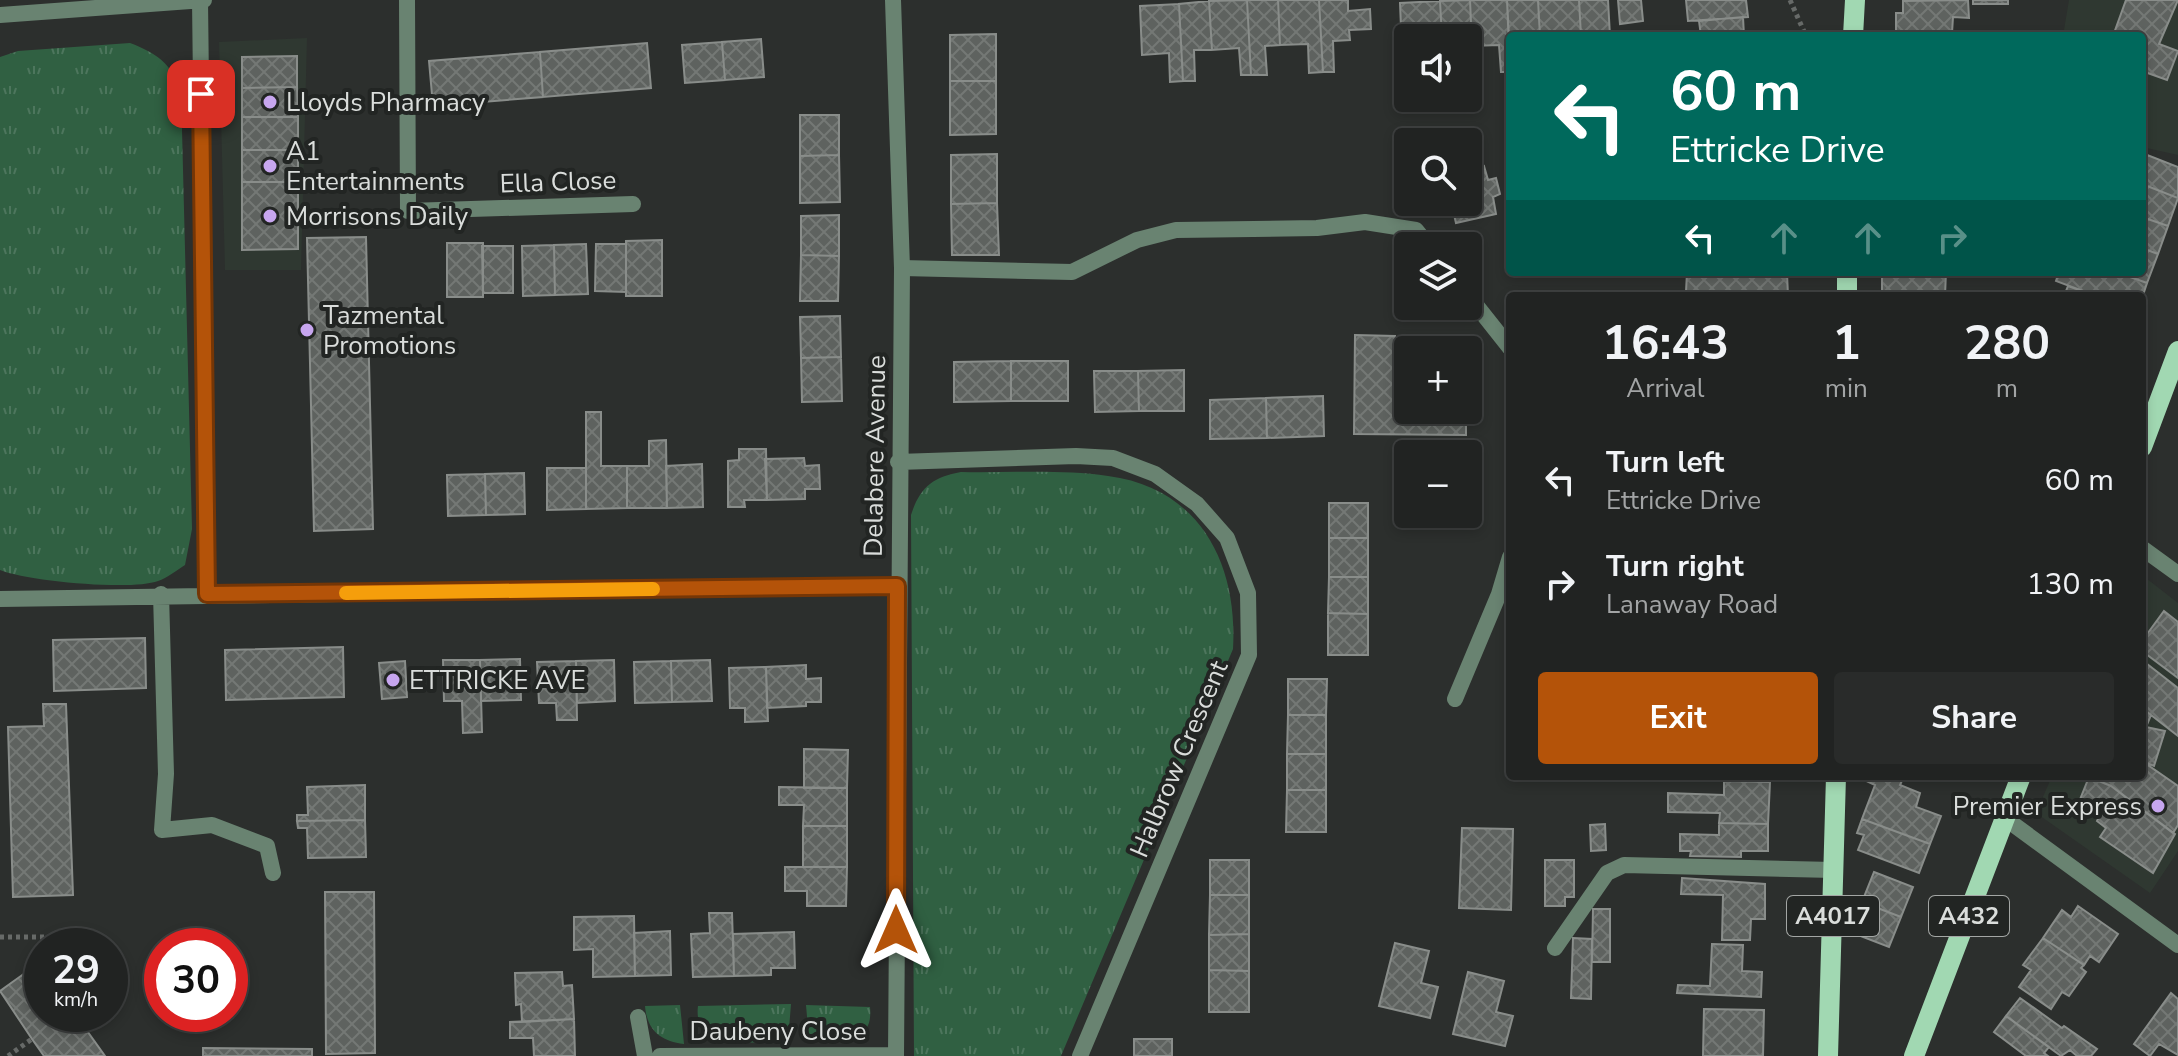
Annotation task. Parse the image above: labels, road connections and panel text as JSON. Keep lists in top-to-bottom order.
{
  "streets": {
    "main road": ["A4017", "A432"],
    "street": [
      "Ella Close",
      "Delabere Avenue",
      "Halbrow Crescent",
      "Daubeny Close"
    ]
  },
  "crossings": [
    ["Delabere Avenue", "Halbrow Crescent"],
    ["Delabere Avenue", "Daubeny Close"]
  ],
  "places": [
    "Lloyds Pharmacy",
    "A1 Entertainments",
    "Morrisons Daily",
    "Tazmental Promotions",
    "ETTRICKE AVE",
    "Premier Express"
  ],
  "page": {
    "map_buttons": ["+", "−"],
    "turn": ["60 m", "Ettricke Drive"],
    "eta": [
      "16:43",
      "Arrival",
      "1",
      "min",
      "280",
      "m"
    ],
    "list": [
      {
        "name": "Turn left",
        "note": "Ettricke Drive",
        "value": "60 m"
      },
      {
        "name": "Turn right",
        "note": "Lanaway Road",
        "value": "130 m"
      }
    ],
    "buttons": ["Exit", "Share"],
    "speed": "29 km/h",
    "limit": "30"
  }
}
